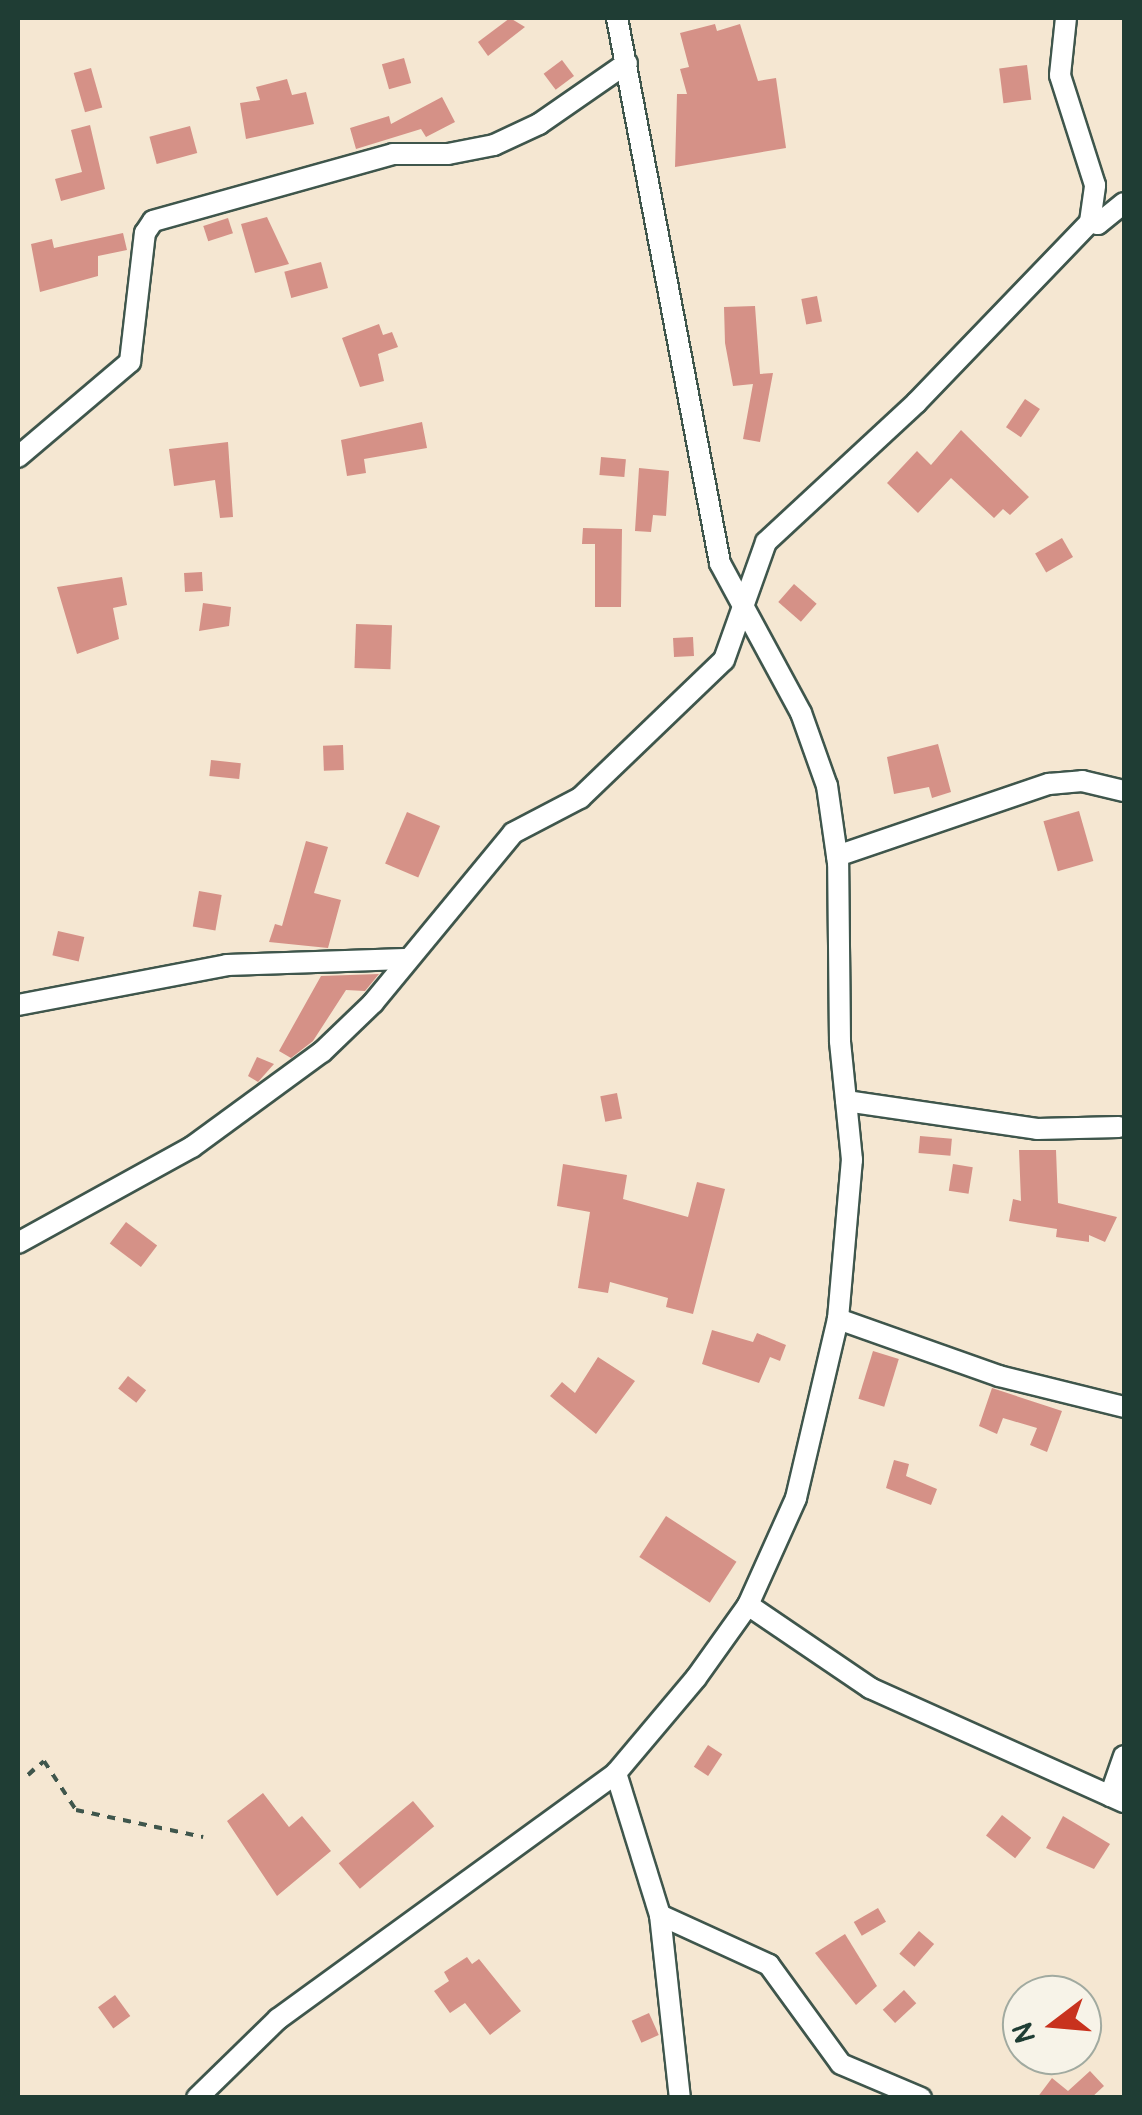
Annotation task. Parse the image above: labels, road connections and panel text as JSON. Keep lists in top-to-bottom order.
{
  "north": "left"
}
